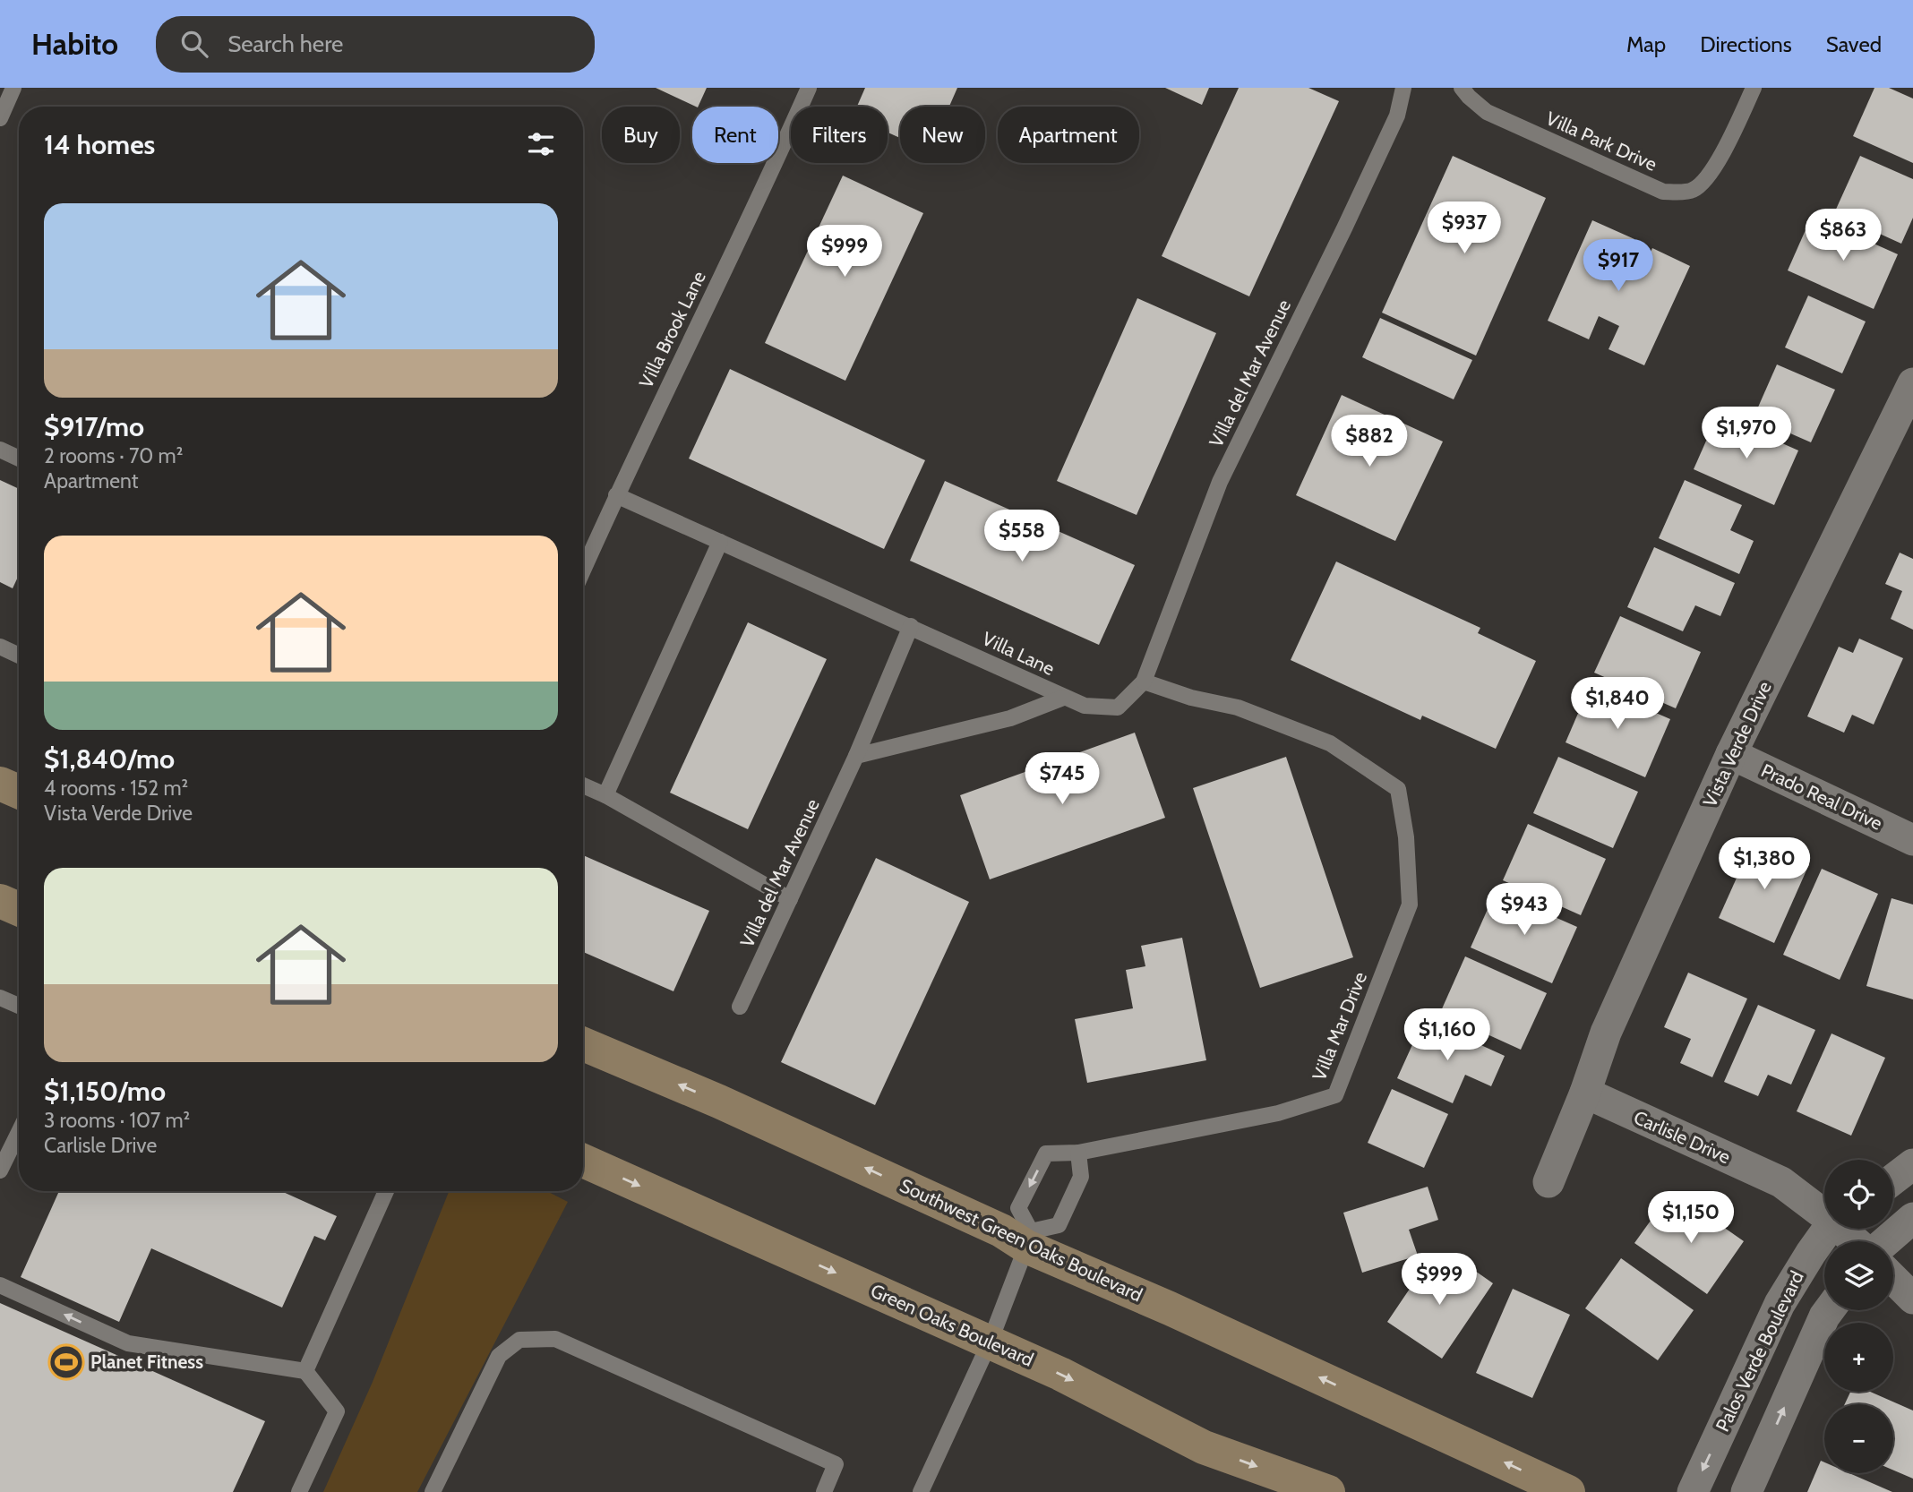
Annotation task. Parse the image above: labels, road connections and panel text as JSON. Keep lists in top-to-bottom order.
{
  "streets": {
    "main road": ["Southwest Green Oaks Boulevard", "Green Oaks Boulevard"],
    "street": [
      "Vista Verde Drive",
      "Prado Real Drive",
      "Carlisle Drive",
      "Palos Verde Boulevard"
    ],
    "lane": [
      "Villa Park Drive",
      "Villa Brook Lane",
      "Villa del Mar Avenue",
      "Villa Lane",
      "Villa Mar Drive"
    ]
  },
  "crossings": [
    ["Villa Brook Lane", "Villa Lane"],
    ["Villa del Mar Avenue", "Villa Lane"],
    ["Villa del Mar Avenue", "Villa Mar Drive"],
    ["Villa Lane", "Villa Mar Drive"],
    ["Vista Verde Drive", "Prado Real Drive"],
    ["Vista Verde Drive", "Carlisle Drive"],
    ["Villa Mar Drive", "Southwest Green Oaks Boulevard"]
  ],
  "one_way": ["Southwest Green Oaks Boulevard", "Green Oaks Boulevard"],
  "places": {
    "sports": ["Planet Fitness"]
  },
  "page": {
    "header": "Habito",
    "search": "Search here",
    "nav": ["Map", "Directions", "Saved"],
    "chip": [
      "Buy",
      "Rent",
      "Filters",
      "New",
      "Apartment"
    ],
    "heading": "14 homes",
    "list": [
      {
        "name": "$917/mo",
        "note": "2 rooms · 70 m² · Apartment"
      },
      {
        "name": "$1,840/mo",
        "note": "4 rooms · 152 m² · Vista Verde Drive"
      },
      {
        "name": "$1,150/mo",
        "note": "3 rooms · 107 m² · Carlisle Drive"
      }
    ],
    "price": [
      "$937",
      "$863",
      "$999",
      "$917",
      "$1,970",
      "$882",
      "$558",
      "$1,840",
      "$745",
      "$1,380",
      "$943",
      "$1,160",
      "$1,150",
      "$999"
    ],
    "map_buttons": ["+", "−"]
  }
}
